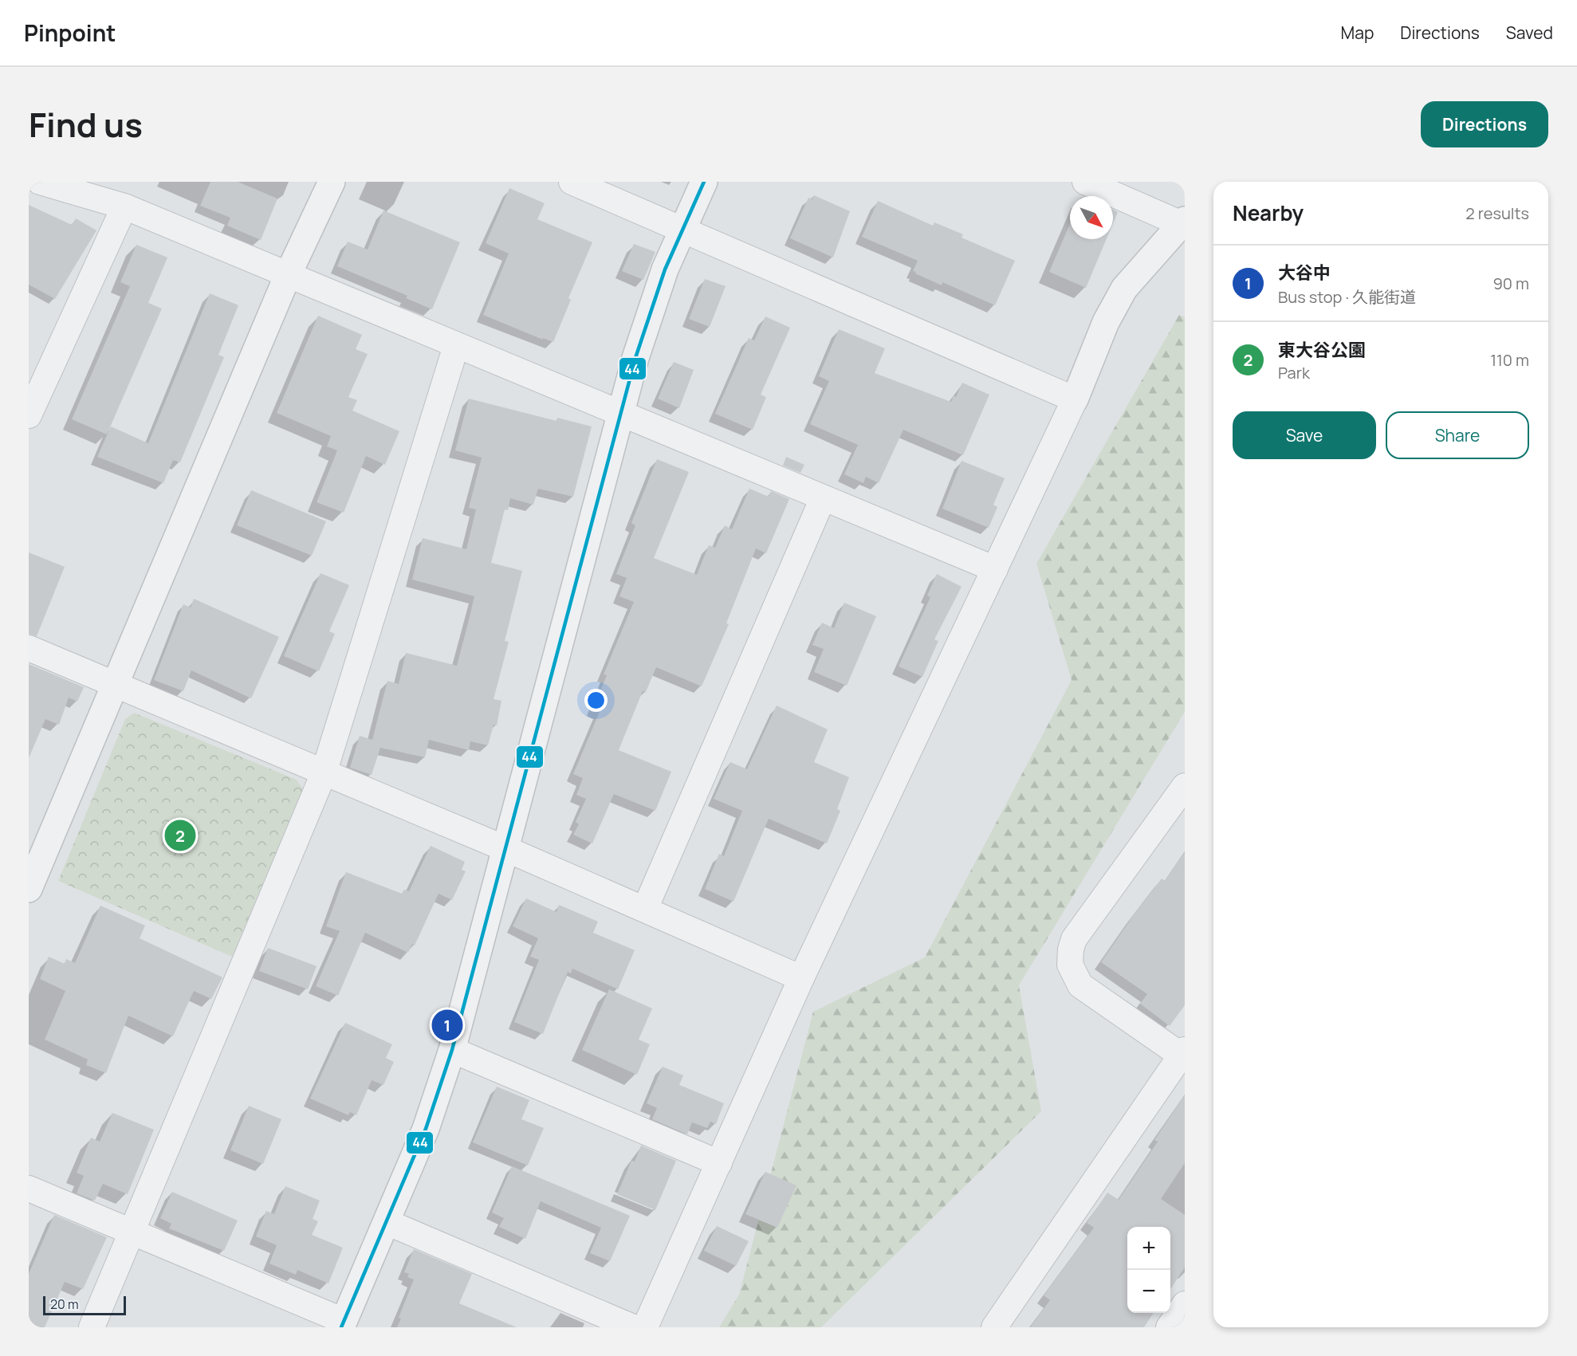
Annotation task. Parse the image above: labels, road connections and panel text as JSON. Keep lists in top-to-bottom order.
{
  "lines": ["transit line 44"],
  "scale_bar": "20 m",
  "north": "bottom right",
  "page": {
    "header": "Pinpoint",
    "nav": ["Map", "Directions", "Saved"],
    "title": "Find us",
    "buttons": [
      "Directions",
      ["Save", "Share"]
    ],
    "heading": ["Nearby", "2 results"],
    "list": [
      {
        "mark": "1",
        "name": "大谷中",
        "note": "Bus stop · 久能街道",
        "value": "90 m"
      },
      {
        "mark": "2",
        "name": "東大谷公園",
        "note": "Park",
        "value": "110 m"
      }
    ],
    "pins": ["2", "1"],
    "map_buttons": ["+", "−"],
    "scale": "20 m"
  }
}
